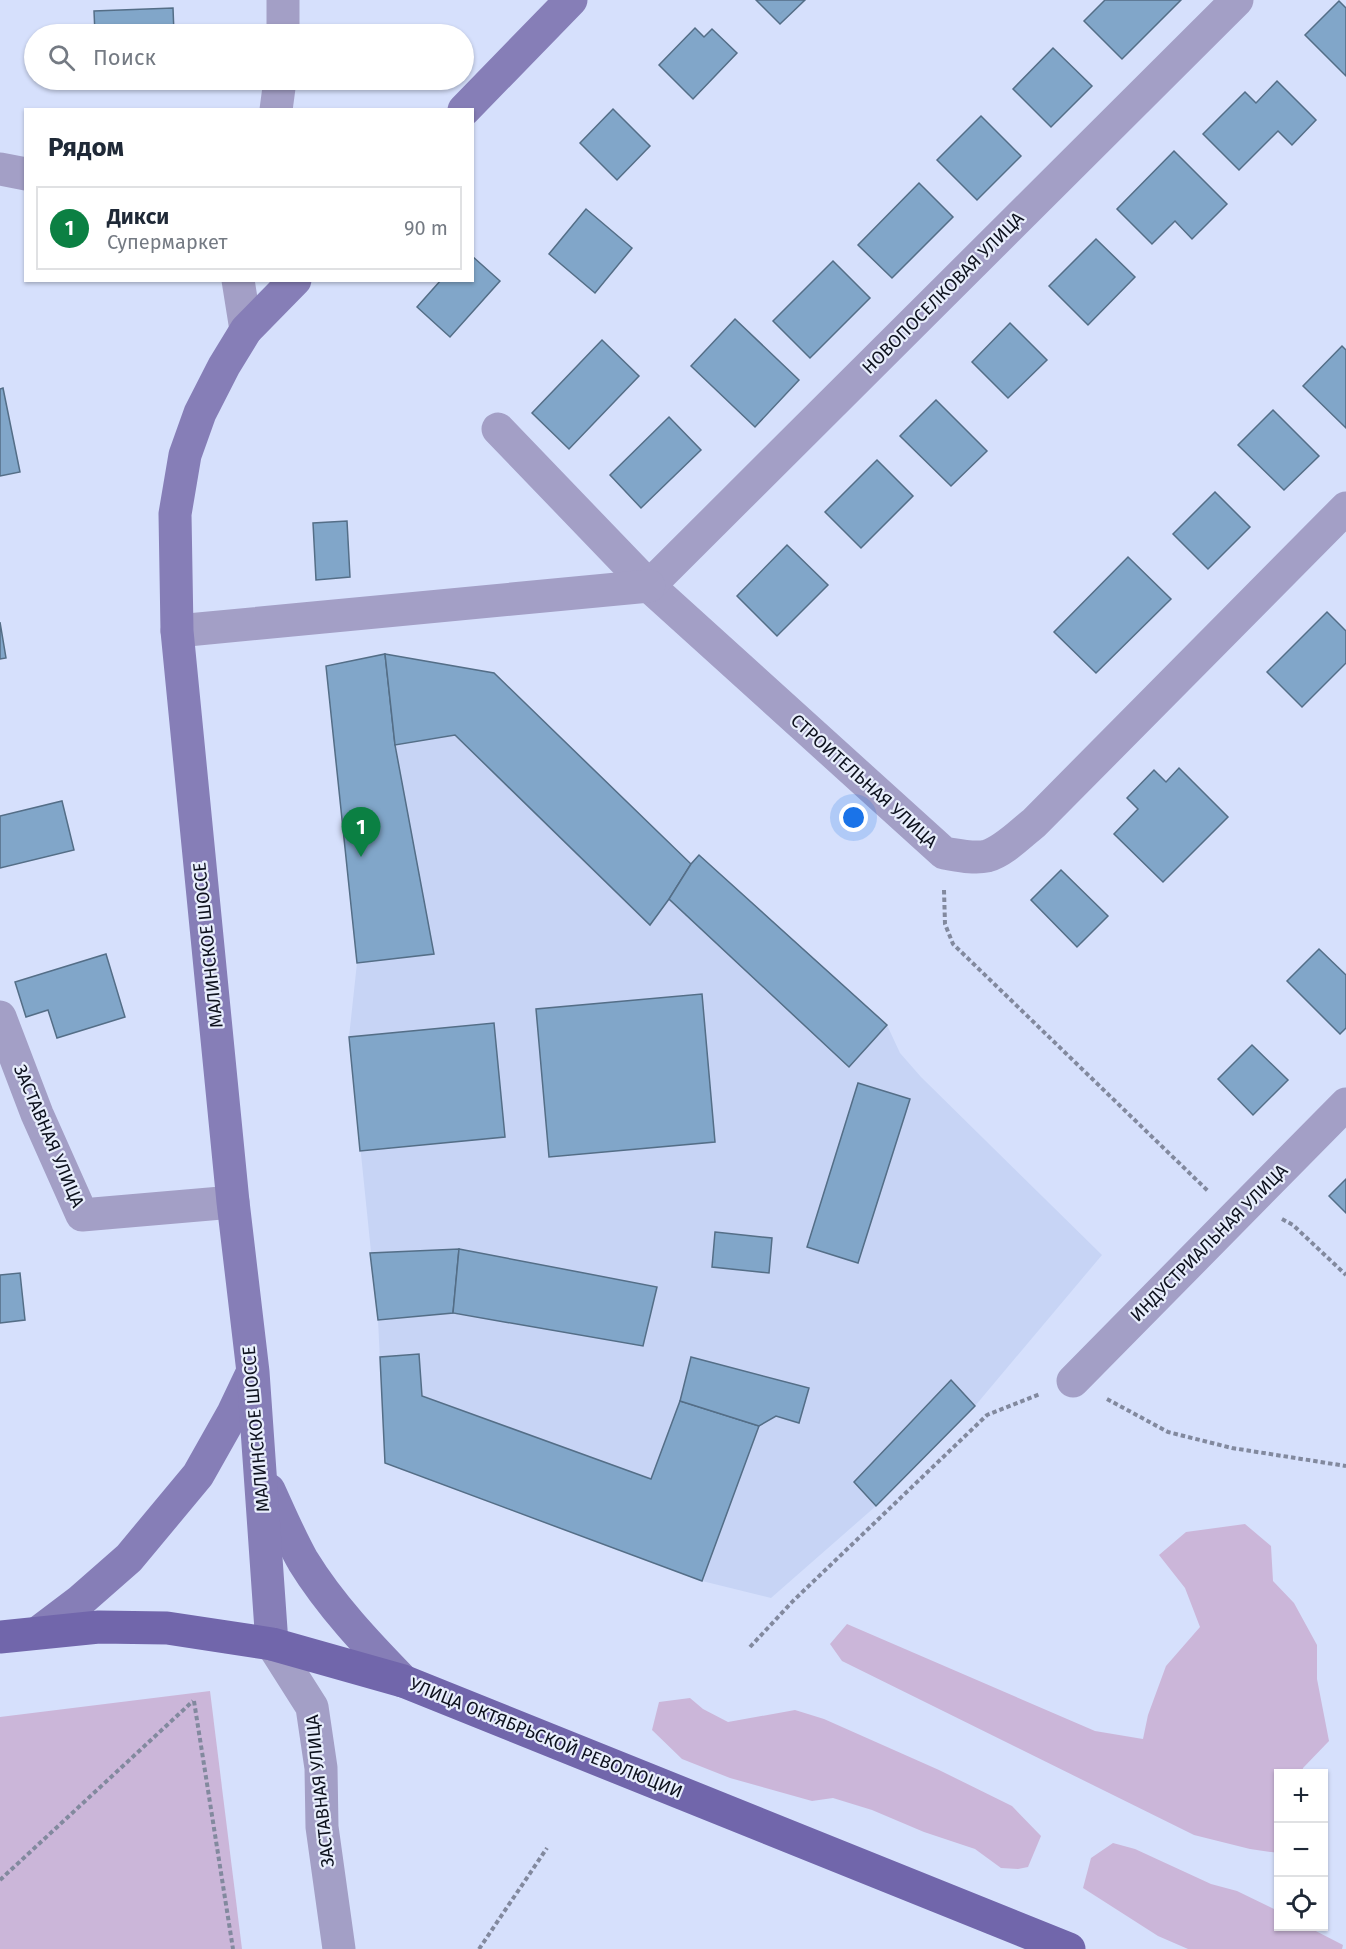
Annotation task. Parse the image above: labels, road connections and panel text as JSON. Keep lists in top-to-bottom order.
{
  "streets": {
    "main road": ["МАЛИНСКОЕ ШОССЕ", "УЛИЦА ОКТЯБРЬСКОЙ РЕВОЛЮЦИИ"],
    "street": [
      "НОВОПОСЕЛКОВАЯ УЛИЦА",
      "СТРОИТЕЛЬНАЯ УЛИЦА",
      "ЗАСТАВНАЯ УЛИЦА",
      "ИНДУСТРИАЛЬНАЯ УЛИЦА"
    ]
  },
  "crossings": [
    ["НОВОПОСЕЛКОВАЯ УЛИЦА", "СТРОИТЕЛЬНАЯ УЛИЦА"],
    ["МАЛИНСКОЕ ШОССЕ", "ЗАСТАВНАЯ УЛИЦА"],
    ["МАЛИНСКОЕ ШОССЕ", "УЛИЦА ОКТЯБРЬСКОЙ РЕВОЛЮЦИИ"],
    ["ЗАСТАВНАЯ УЛИЦА", "УЛИЦА ОКТЯБРЬСКОЙ РЕВОЛЮЦИИ"]
  ],
  "page": {
    "search": "Поиск",
    "heading": "Рядом",
    "list": [
      {
        "mark": "1",
        "name": "Дикси",
        "note": "Супермаркет",
        "value": "90 m"
      }
    ],
    "pins": "1",
    "map_buttons": ["+", "−"]
  }
}
